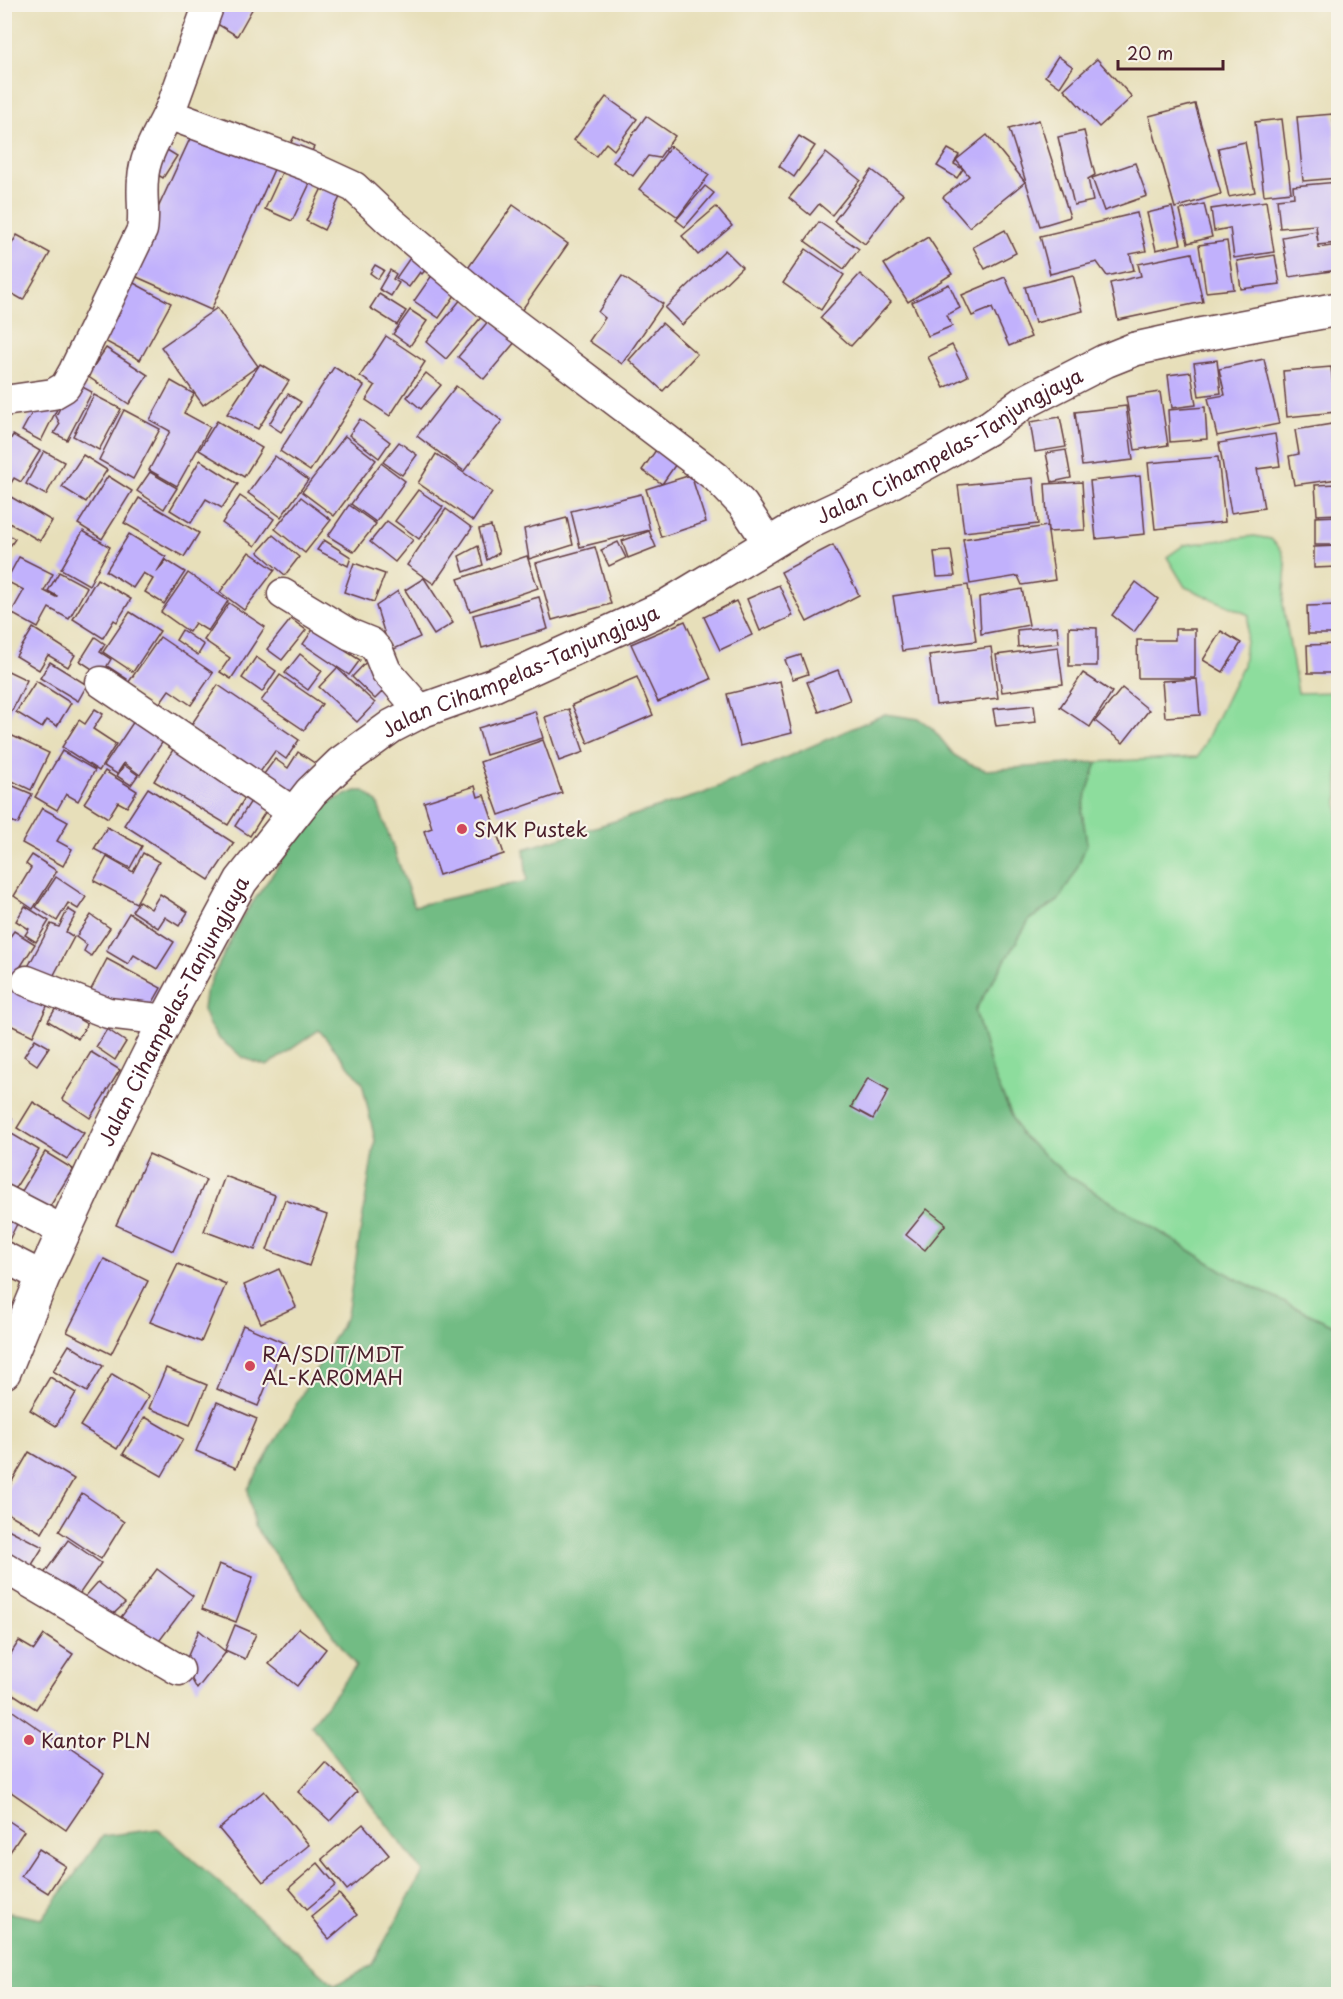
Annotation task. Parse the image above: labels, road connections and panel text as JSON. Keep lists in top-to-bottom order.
{
  "streets": {
    "main road": ["Jalan Cihampelas-Tanjungjaya"]
  },
  "places": ["SMK Pustek", "RA/SDIT/MDT AL-KAROMAH", "Kantor PLN"],
  "scale_bar": "20 m"
}
